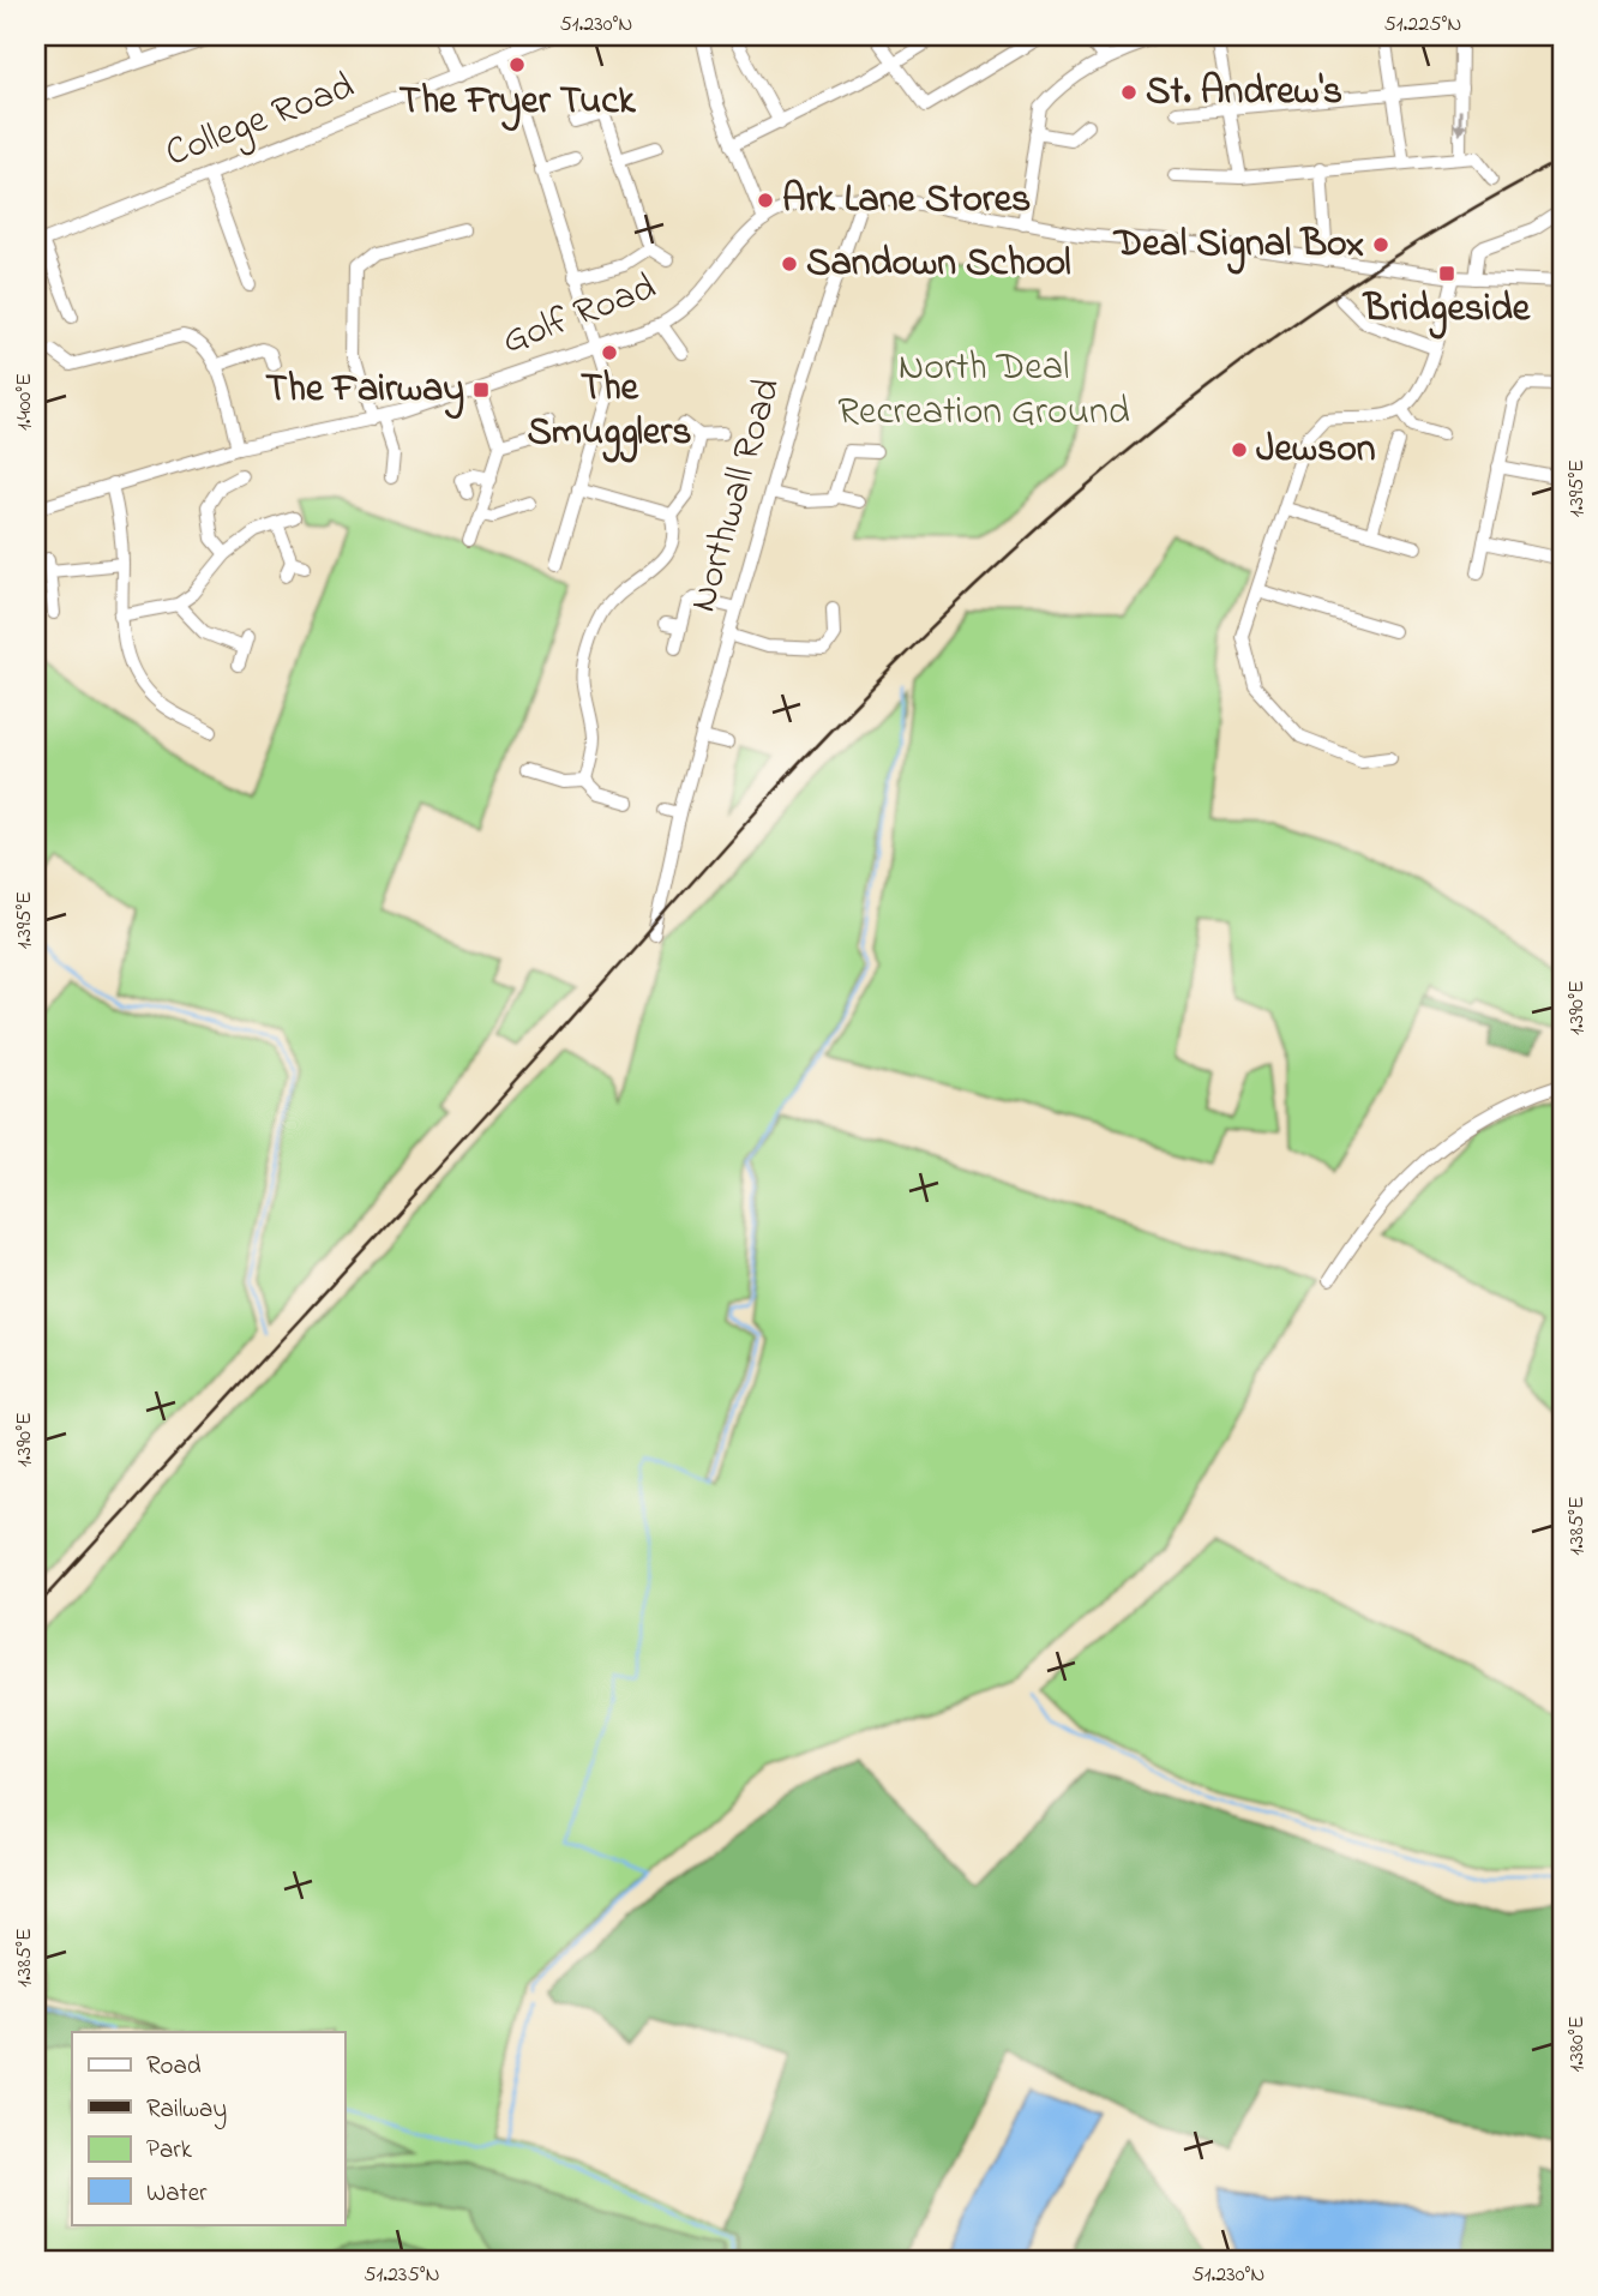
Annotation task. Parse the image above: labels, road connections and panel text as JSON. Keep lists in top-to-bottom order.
{
  "streets": {
    "street": ["College Road", "Golf Road", "Northwall Road"]
  },
  "parks": ["North Deal Recreation Ground"],
  "places": {
    "other": [
      "The Fryer Tuck",
      "St. Andrew's",
      "Ark Lane Stores",
      "Deal Signal Box",
      "Sandown School",
      "The Smugglers",
      "Jewson"
    ],
    "transit": ["Bridgeside", "The Fairway"]
  },
  "legend": [
    "Road",
    "Railway",
    "Park",
    "Water"
  ],
  "coordinates": [
    "51.230°N",
    "51.225°N",
    "1.400°E",
    "1.395°E",
    "1.390°E",
    "1.385°E",
    "1.380°E",
    "51.235°N"
  ]
}
